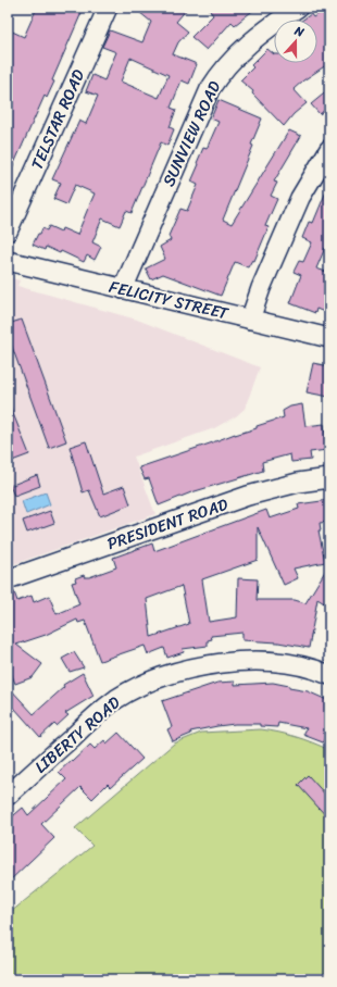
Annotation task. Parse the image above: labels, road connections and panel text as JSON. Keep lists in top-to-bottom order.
{
  "streets": {
    "street": [
      "TELSTAR ROAD",
      "SUNVIEW ROAD",
      "FELICITY STREET",
      "PRESIDENT ROAD",
      "LIBERTY ROAD"
    ]
  },
  "crossings": [
    ["SUNVIEW ROAD", "FELICITY STREET"]
  ],
  "north": "top"
}
